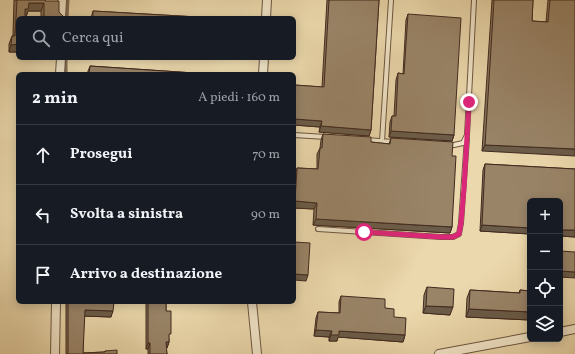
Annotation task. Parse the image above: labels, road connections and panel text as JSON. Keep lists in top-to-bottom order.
{
  "page": {
    "search": "Cerca qui",
    "heading": ["2 min", "A piedi · 160 m"],
    "list": [
      ["Prosegui", "70 m"],
      ["Svolta a sinistra", "90 m"],
      "Arrivo a destinazione"
    ],
    "map_buttons": ["+", "−"]
  }
}
